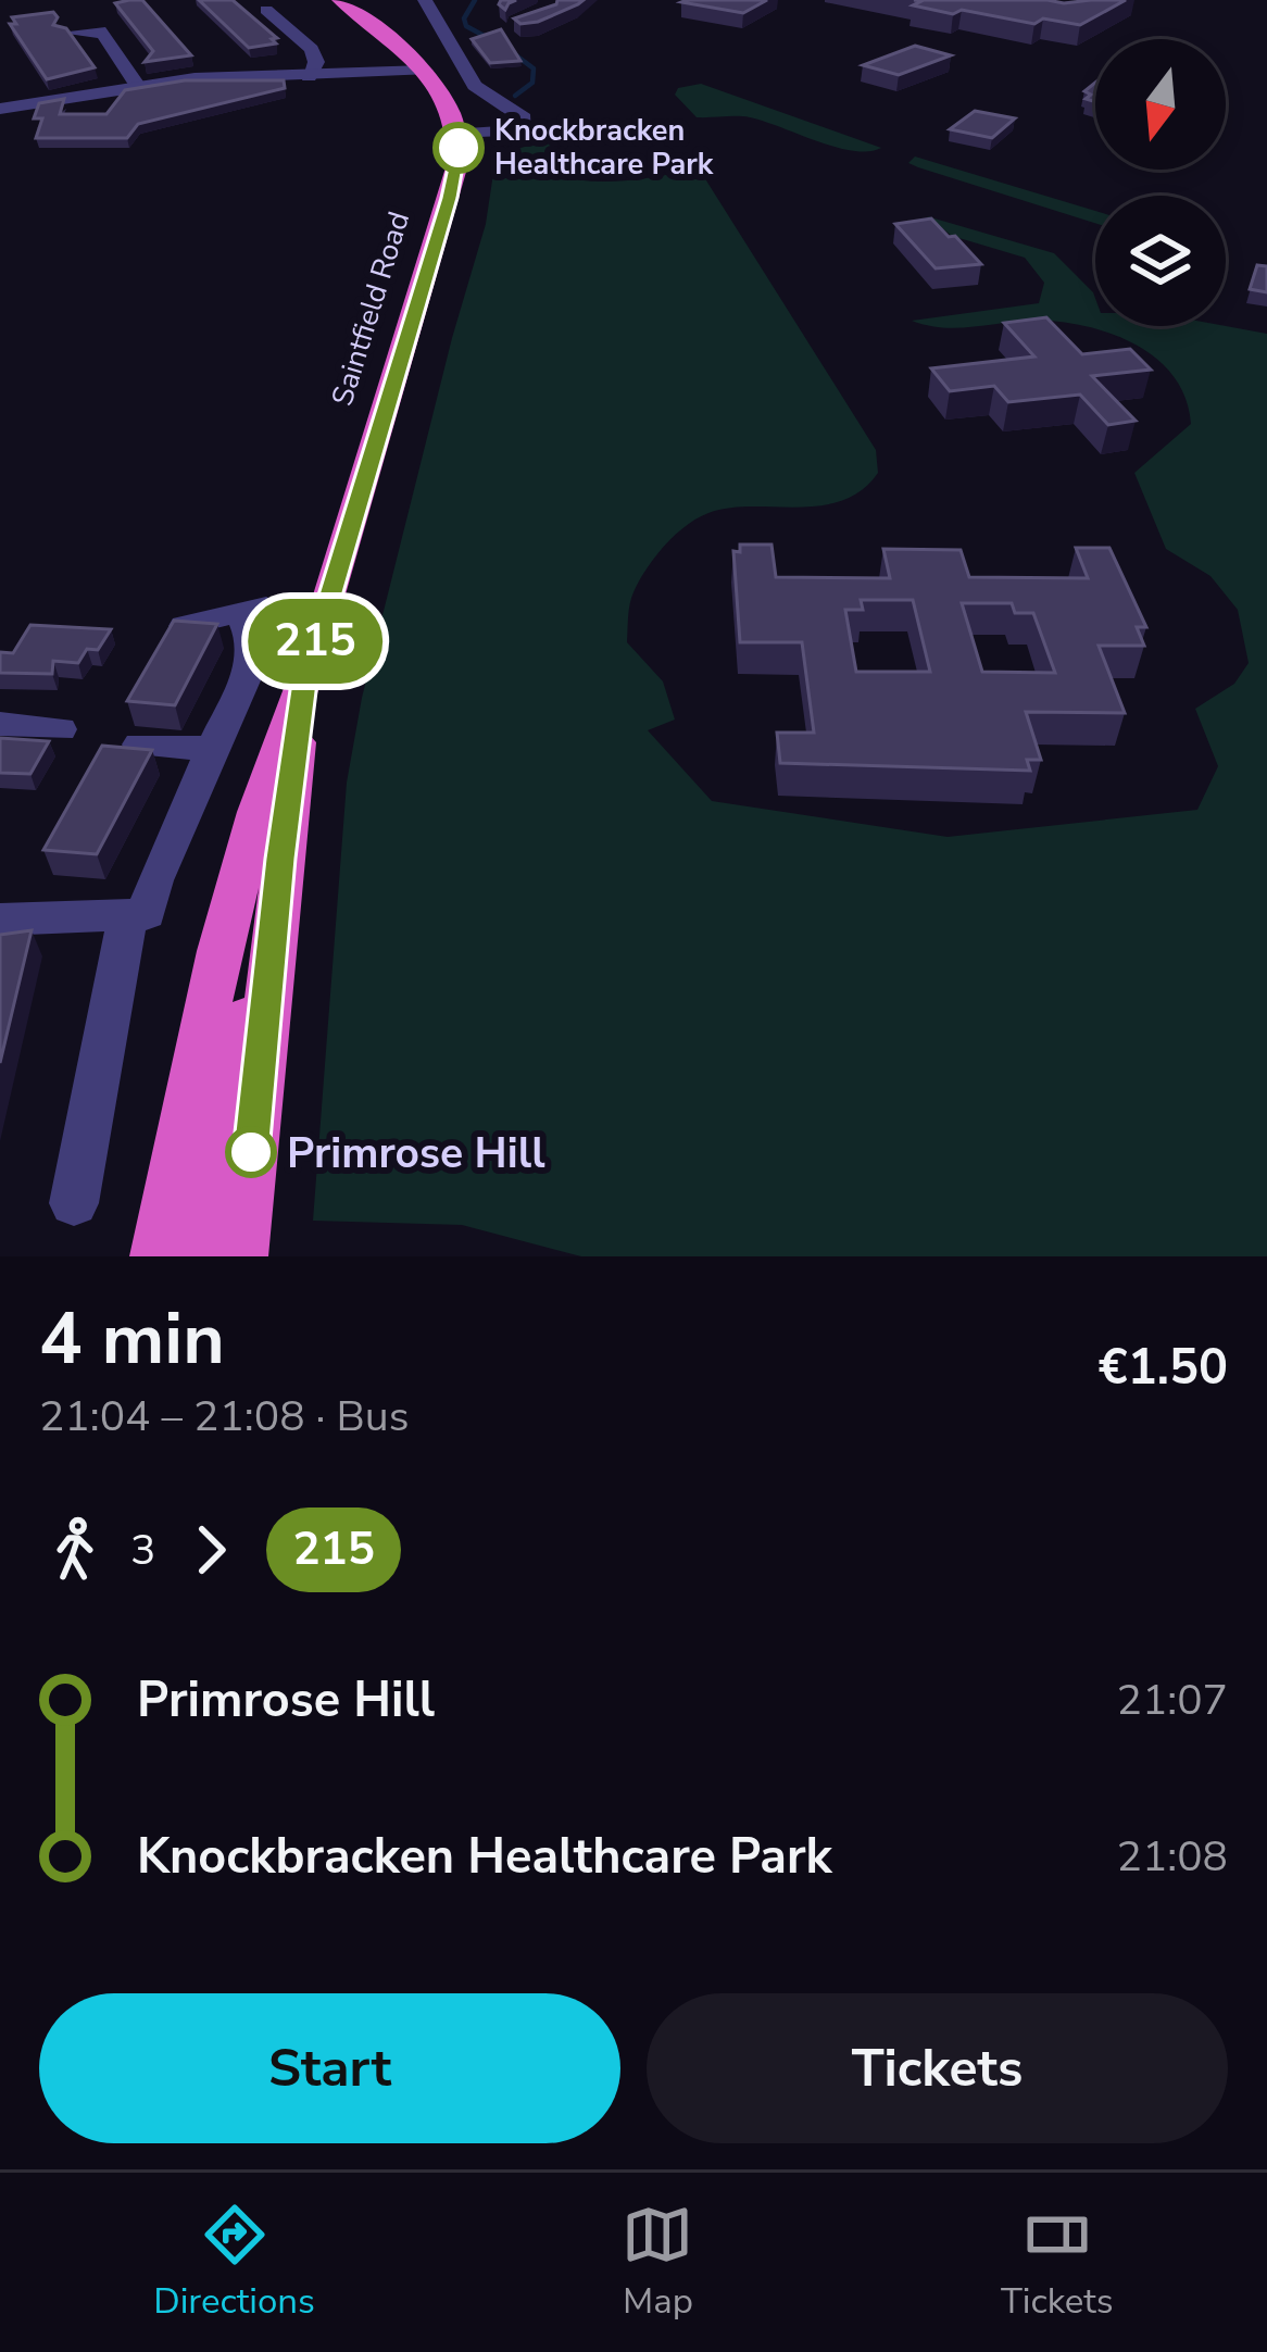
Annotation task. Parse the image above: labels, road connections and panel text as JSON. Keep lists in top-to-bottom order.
{
  "streets": {
    "highway": ["Saintfield Road"]
  },
  "places": ["Knockbracken Healthcare Park", "Primrose Hill"],
  "lines": ["bus line 215"],
  "north": "bottom",
  "page": {
    "on_map": "215",
    "heading": ["4 min", "21:04 – 21:08 · Bus", "€1.50"],
    "legs": ["3", "215"],
    "list": [
      {
        "name": "Primrose Hill",
        "value": "21:07"
      },
      {
        "name": "Knockbracken Healthcare Park",
        "value": "21:08"
      }
    ],
    "buttons": ["Start", "Tickets"],
    "tabs": ["Directions", "Map", "Tickets"]
  }
}
